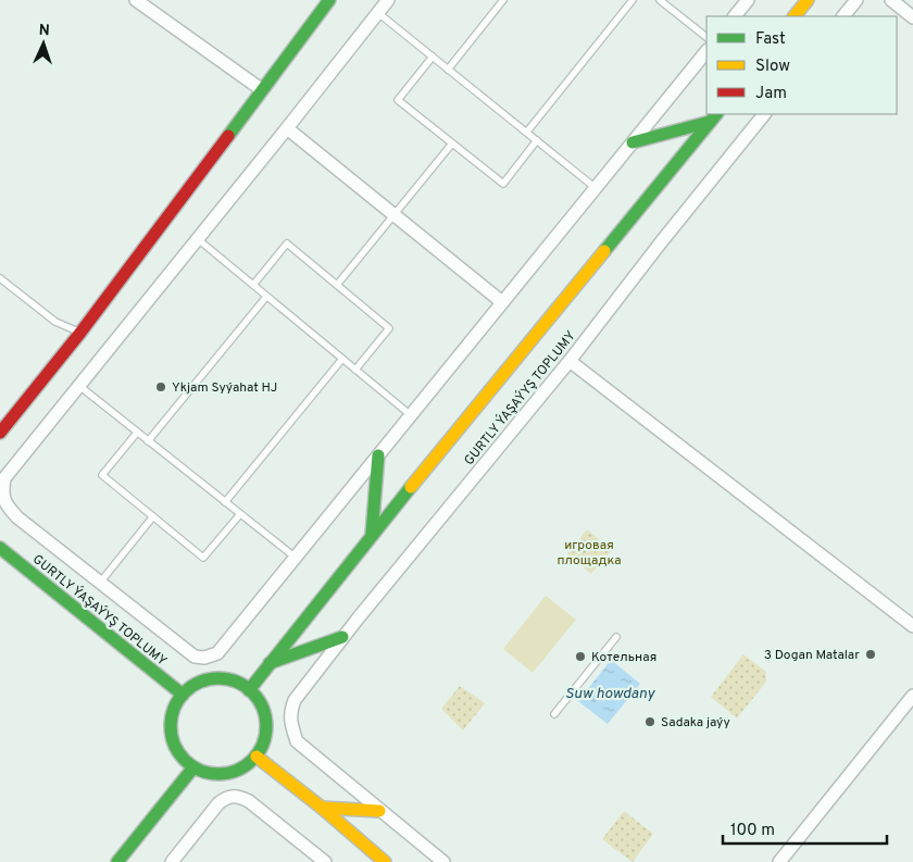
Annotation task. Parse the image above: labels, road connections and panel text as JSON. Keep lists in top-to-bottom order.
{
  "streets": {
    "street": ["GURTLY ÝAŞAÝYŞ TOPLUMY"]
  },
  "water": ["Suw howdany"],
  "parks": ["игровая площадка"],
  "places": [
    "Ykjam Syýahat HJ",
    "3 Dogan Matalar",
    "Котельная",
    "Sadaka jaýy"
  ],
  "legend": ["Fast", "Slow", "Jam"],
  "scale_bar": "100 m",
  "north": "top"
}
